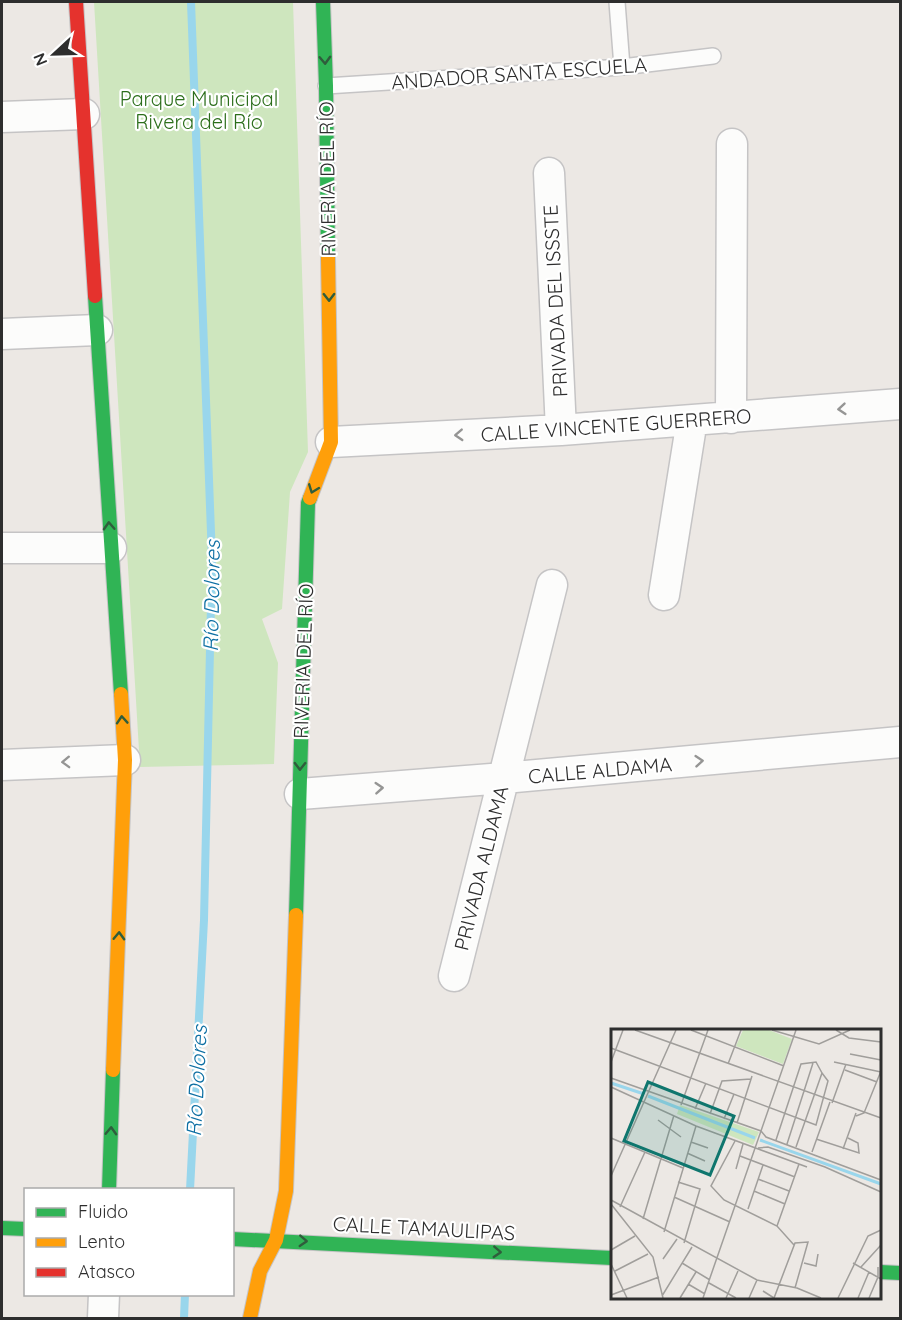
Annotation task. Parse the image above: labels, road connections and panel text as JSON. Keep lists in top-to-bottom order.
{
  "streets": {
    "street": [
      "RIVERIA DEL RÍO",
      "PRIVADA DEL ISSSTE",
      "CALLE VINCENTE GUERRERO",
      "CALLE ALDAMA",
      "PRIVADA ALDAMA",
      "CALLE TAMAULIPAS"
    ],
    "lane": ["ANDADOR SANTA ESCUELA"]
  },
  "crossings": [
    ["ANDADOR SANTA ESCUELA", "RIVERIA DEL RÍO"],
    ["RIVERIA DEL RÍO", "CALLE VINCENTE GUERRERO"],
    ["RIVERIA DEL RÍO", "CALLE ALDAMA"],
    ["RIVERIA DEL RÍO", "CALLE TAMAULIPAS"],
    ["PRIVADA DEL ISSSTE", "CALLE VINCENTE GUERRERO"],
    ["CALLE ALDAMA", "PRIVADA ALDAMA"]
  ],
  "one_way": [
    "RIVERIA DEL RÍO",
    "CALLE VINCENTE GUERRERO",
    "CALLE ALDAMA",
    "CALLE TAMAULIPAS"
  ],
  "water": ["Río Dolores"],
  "parks": ["Parque Municipal Rivera del Río"],
  "legend": ["Fluido", "Lento", "Atasco"],
  "north": "left"
}
